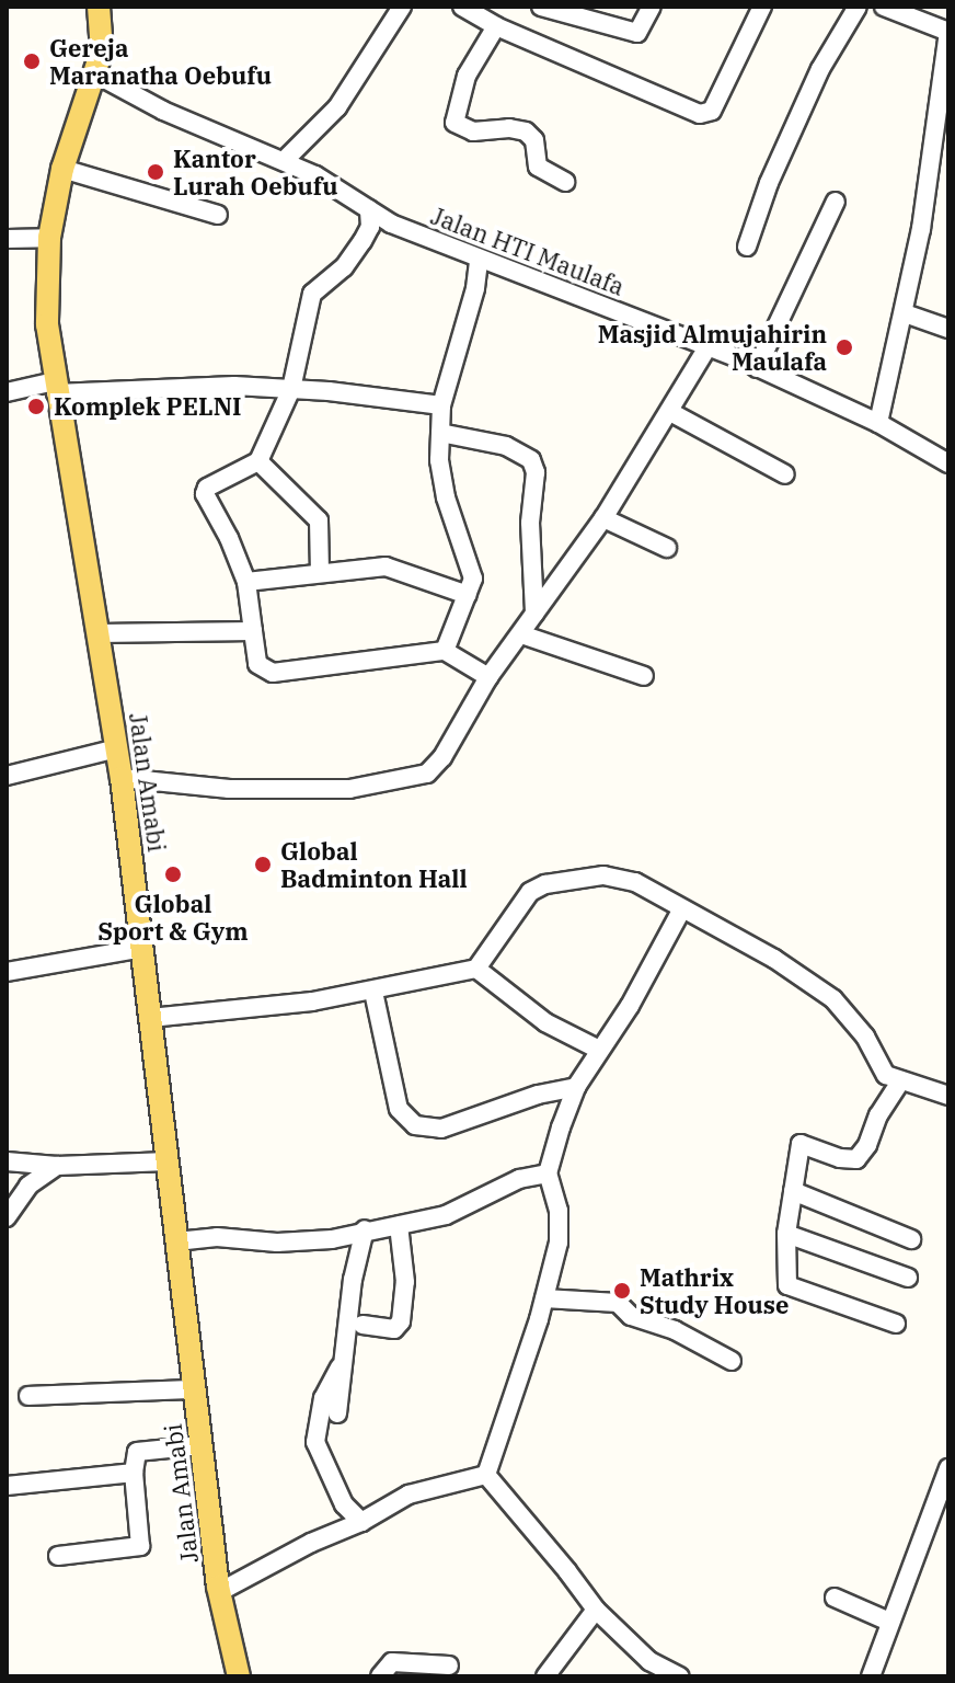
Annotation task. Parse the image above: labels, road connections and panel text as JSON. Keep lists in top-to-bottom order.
{
  "streets": {
    "main road": ["Jalan Amabi"],
    "street": ["Jalan HTI Maulafa"]
  },
  "crossings": [
    ["Jalan HTI Maulafa", "Jalan Amabi"]
  ],
  "places": [
    "Gereja Maranatha Oebufu",
    "Kantor Lurah Oebufu",
    "Masjid Almujahirin Maulafa",
    "Komplek PELNI",
    "Global Badminton Hall",
    "Global Sport & Gym",
    "Mathrix Study House"
  ]
}
